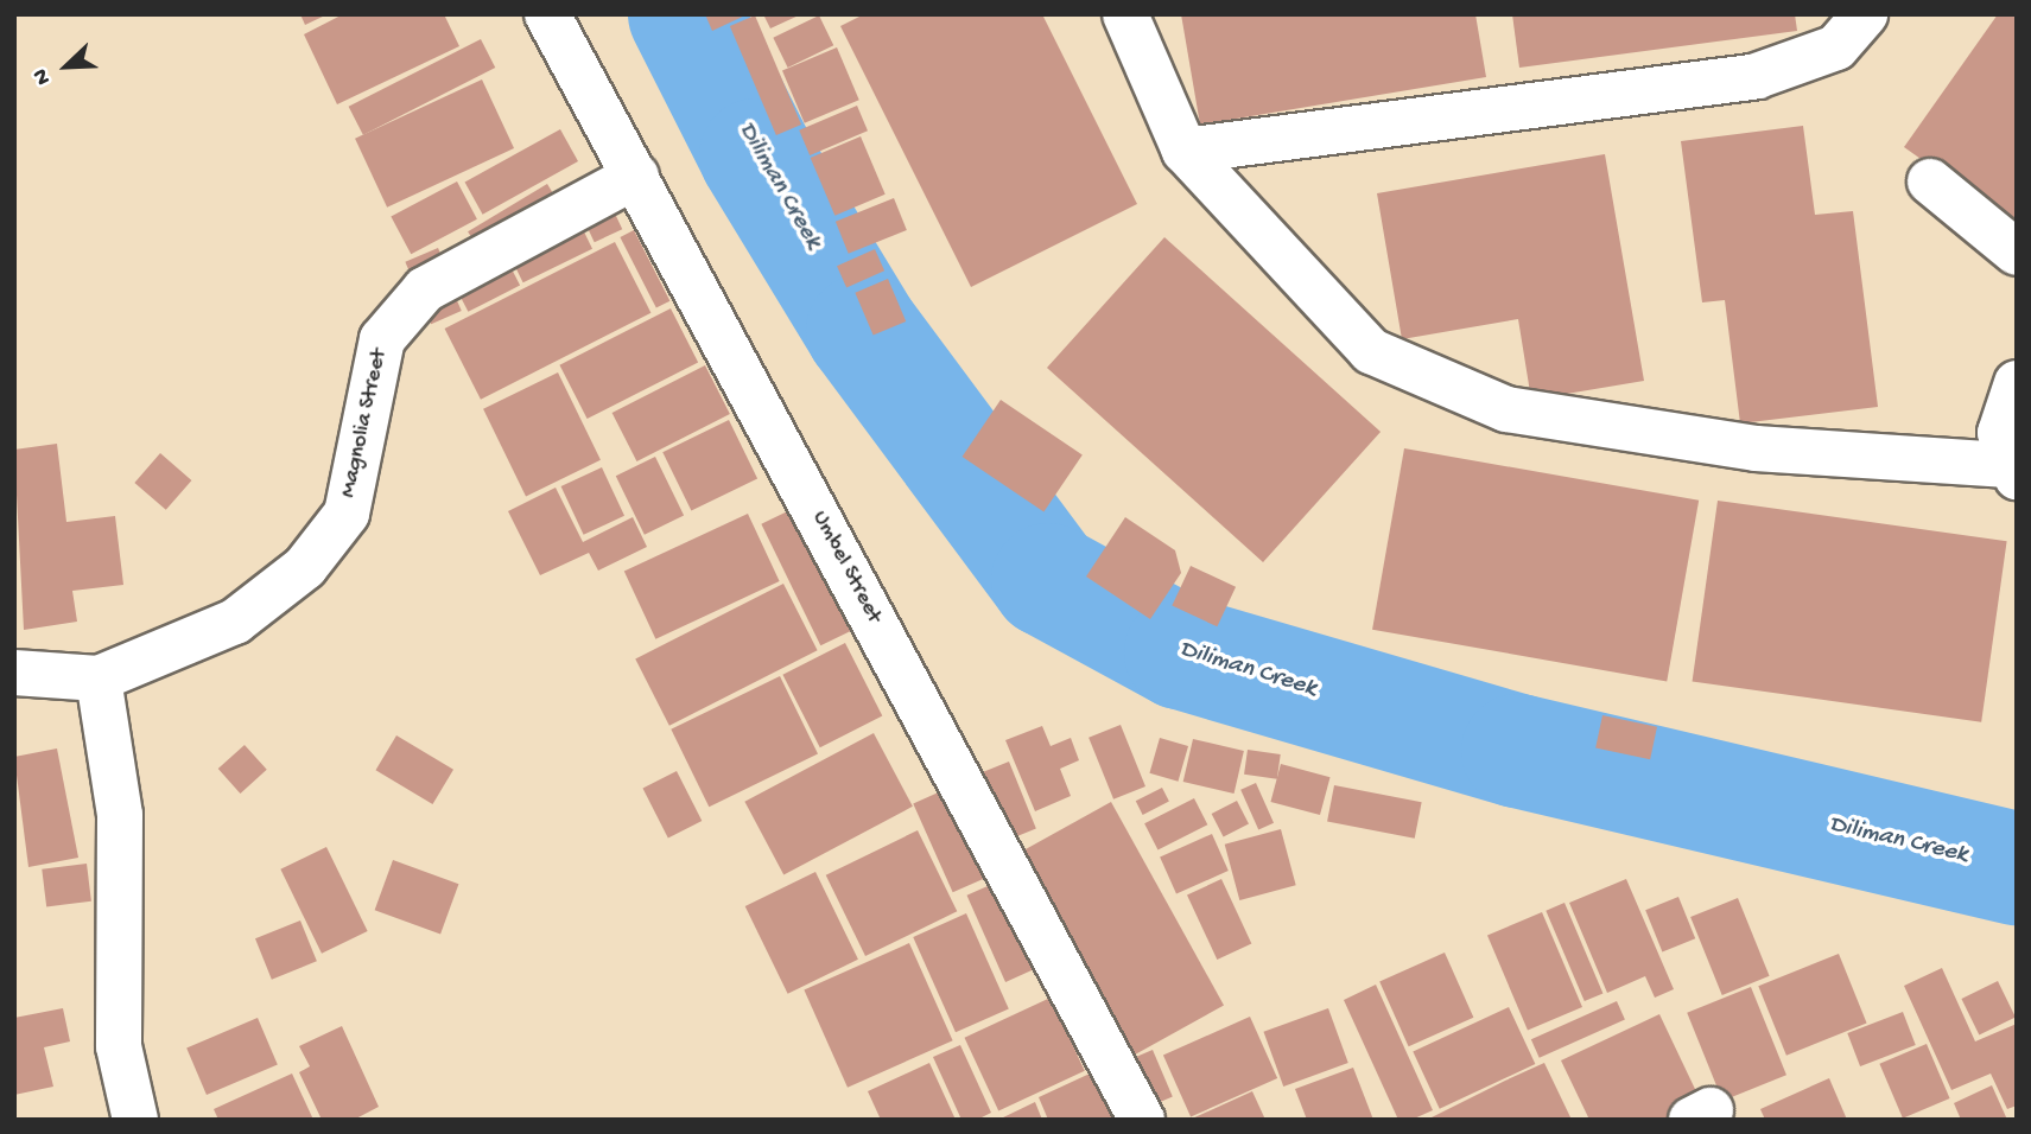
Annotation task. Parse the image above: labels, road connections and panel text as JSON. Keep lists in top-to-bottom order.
{
  "streets": {
    "street": ["Magnolia Street", "Umbel Street"]
  },
  "crossings": [
    ["Magnolia Street", "Umbel Street"]
  ],
  "water": ["Diliman Creek"],
  "north": "bottom left"
}
